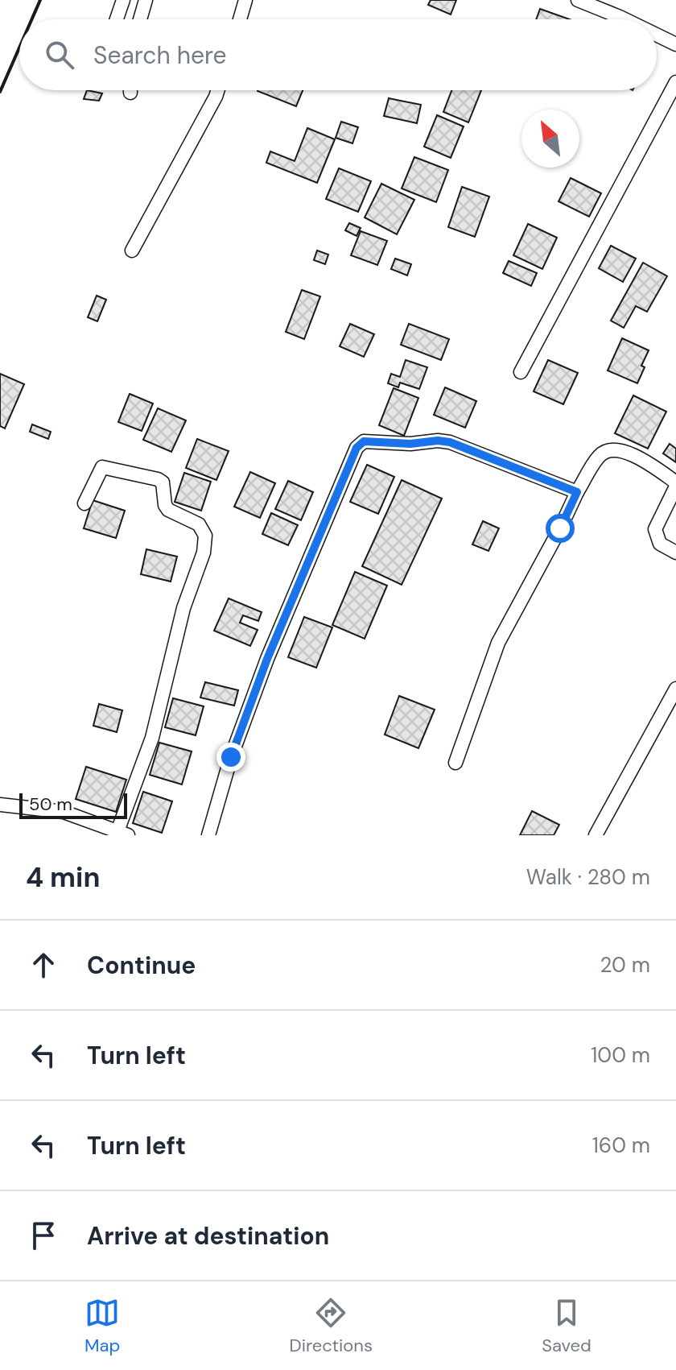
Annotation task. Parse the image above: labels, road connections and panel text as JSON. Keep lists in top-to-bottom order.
{
  "scale_bar": "50 m",
  "north": "top left",
  "page": {
    "search": "Search here",
    "scale": "50 m",
    "heading": ["4 min", "Walk · 280 m"],
    "list": [
      ["Continue", "20 m"],
      ["Turn left", "100 m"],
      ["Turn left", "160 m"],
      "Arrive at destination"
    ],
    "nav": ["Map", "Directions", "Saved"]
  }
}
